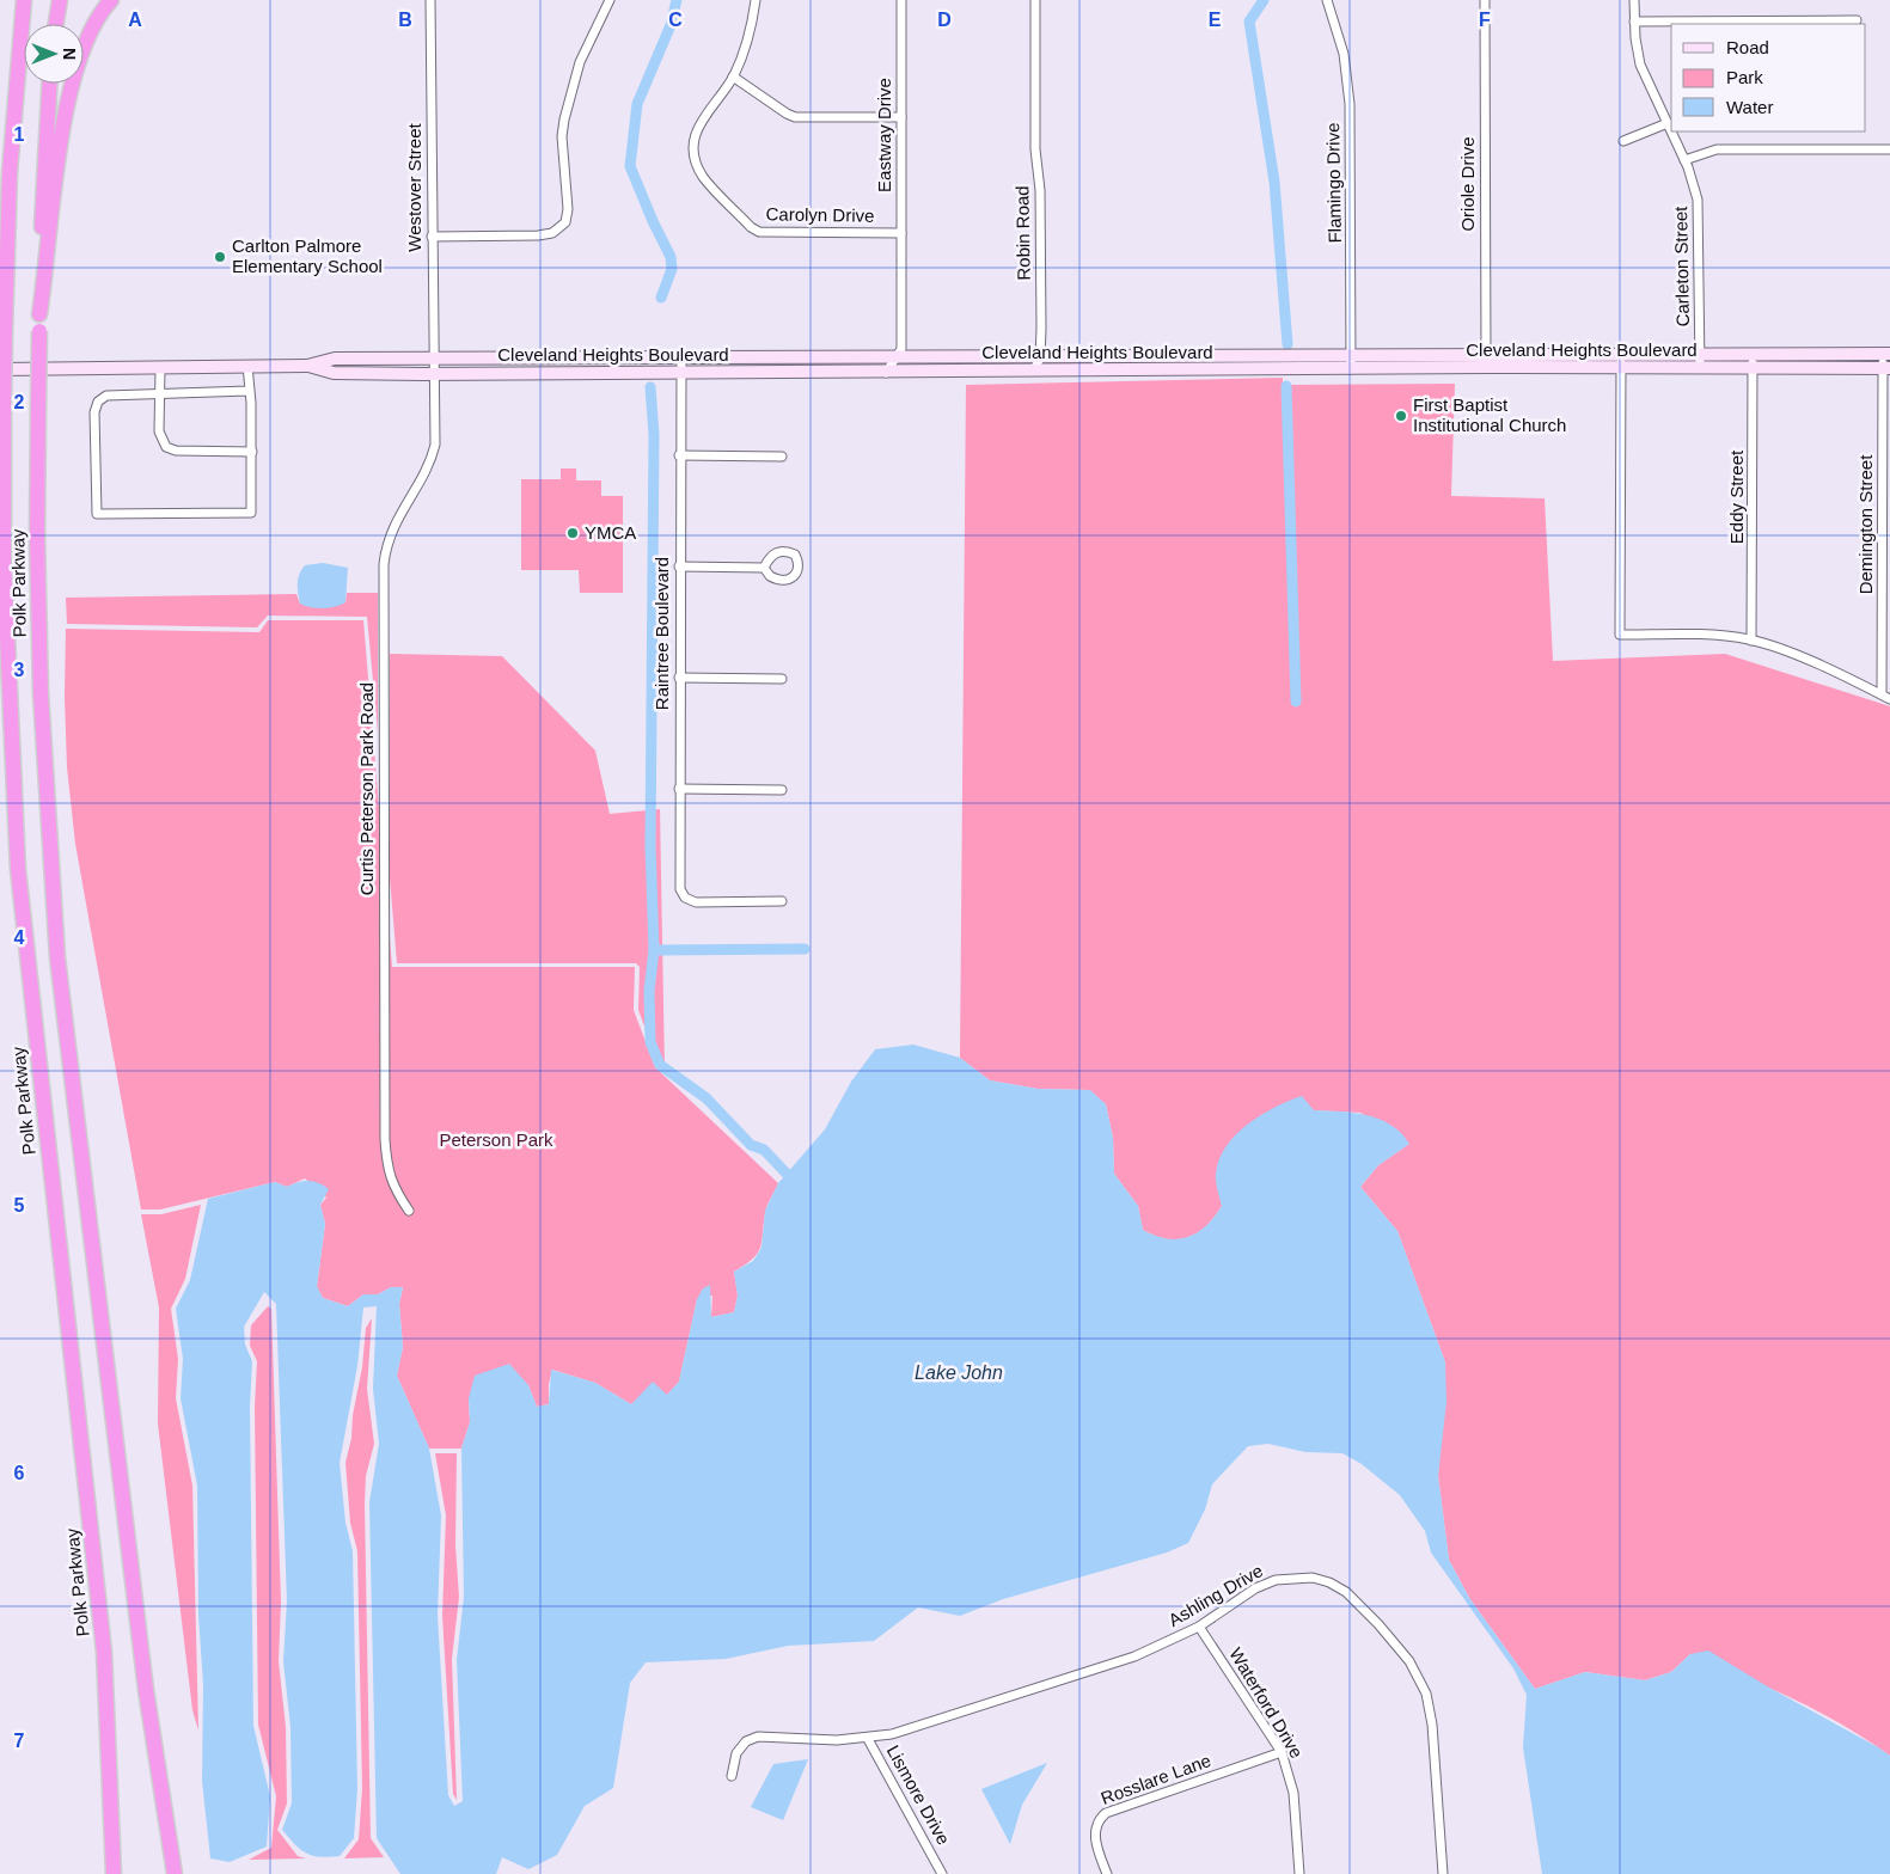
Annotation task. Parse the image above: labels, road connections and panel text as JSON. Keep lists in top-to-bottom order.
{
  "streets": {
    "highway": ["Polk Parkway"],
    "street": [
      "Eastway Drive",
      "Flamingo Drive",
      "Oriole Drive",
      "Westover Street",
      "Carolyn Drive",
      "Robin Road",
      "Carleton Street",
      "Cleveland Heights Boulevard",
      "Eddy Street",
      "Demington Street",
      "Raintree Boulevard",
      "Curtis Peterson Park Road",
      "Ashling Drive",
      "Waterford Drive",
      "Rosslare Lane",
      "Lismore Drive"
    ]
  },
  "crossings": [
    ["Eastway Drive", "Carolyn Drive"],
    ["Eastway Drive", "Cleveland Heights Boulevard"],
    ["Flamingo Drive", "Cleveland Heights Boulevard"],
    ["Oriole Drive", "Cleveland Heights Boulevard"],
    ["Westover Street", "Cleveland Heights Boulevard"],
    ["Westover Street", "Curtis Peterson Park Road"],
    ["Robin Road", "Cleveland Heights Boulevard"],
    ["Carleton Street", "Cleveland Heights Boulevard"],
    ["Cleveland Heights Boulevard", "Eddy Street"],
    ["Cleveland Heights Boulevard", "Demington Street"],
    ["Cleveland Heights Boulevard", "Raintree Boulevard"],
    ["Cleveland Heights Boulevard", "Curtis Peterson Park Road"],
    ["Ashling Drive", "Waterford Drive"],
    ["Ashling Drive", "Lismore Drive"],
    ["Waterford Drive", "Rosslare Lane"]
  ],
  "water": ["Lake John"],
  "parks": ["Peterson Park"],
  "places": ["Carlton Palmore Elementary School", "First Baptist Institutional Church", "YMCA"],
  "legend": ["Road", "Park", "Water"],
  "north": "right",
  "grid": {
    "columns": [
      "A",
      "B",
      "C",
      "D",
      "E",
      "F"
    ],
    "rows": [
      "1",
      "2",
      "3",
      "4",
      "5",
      "6",
      "7"
    ]
  }
}
